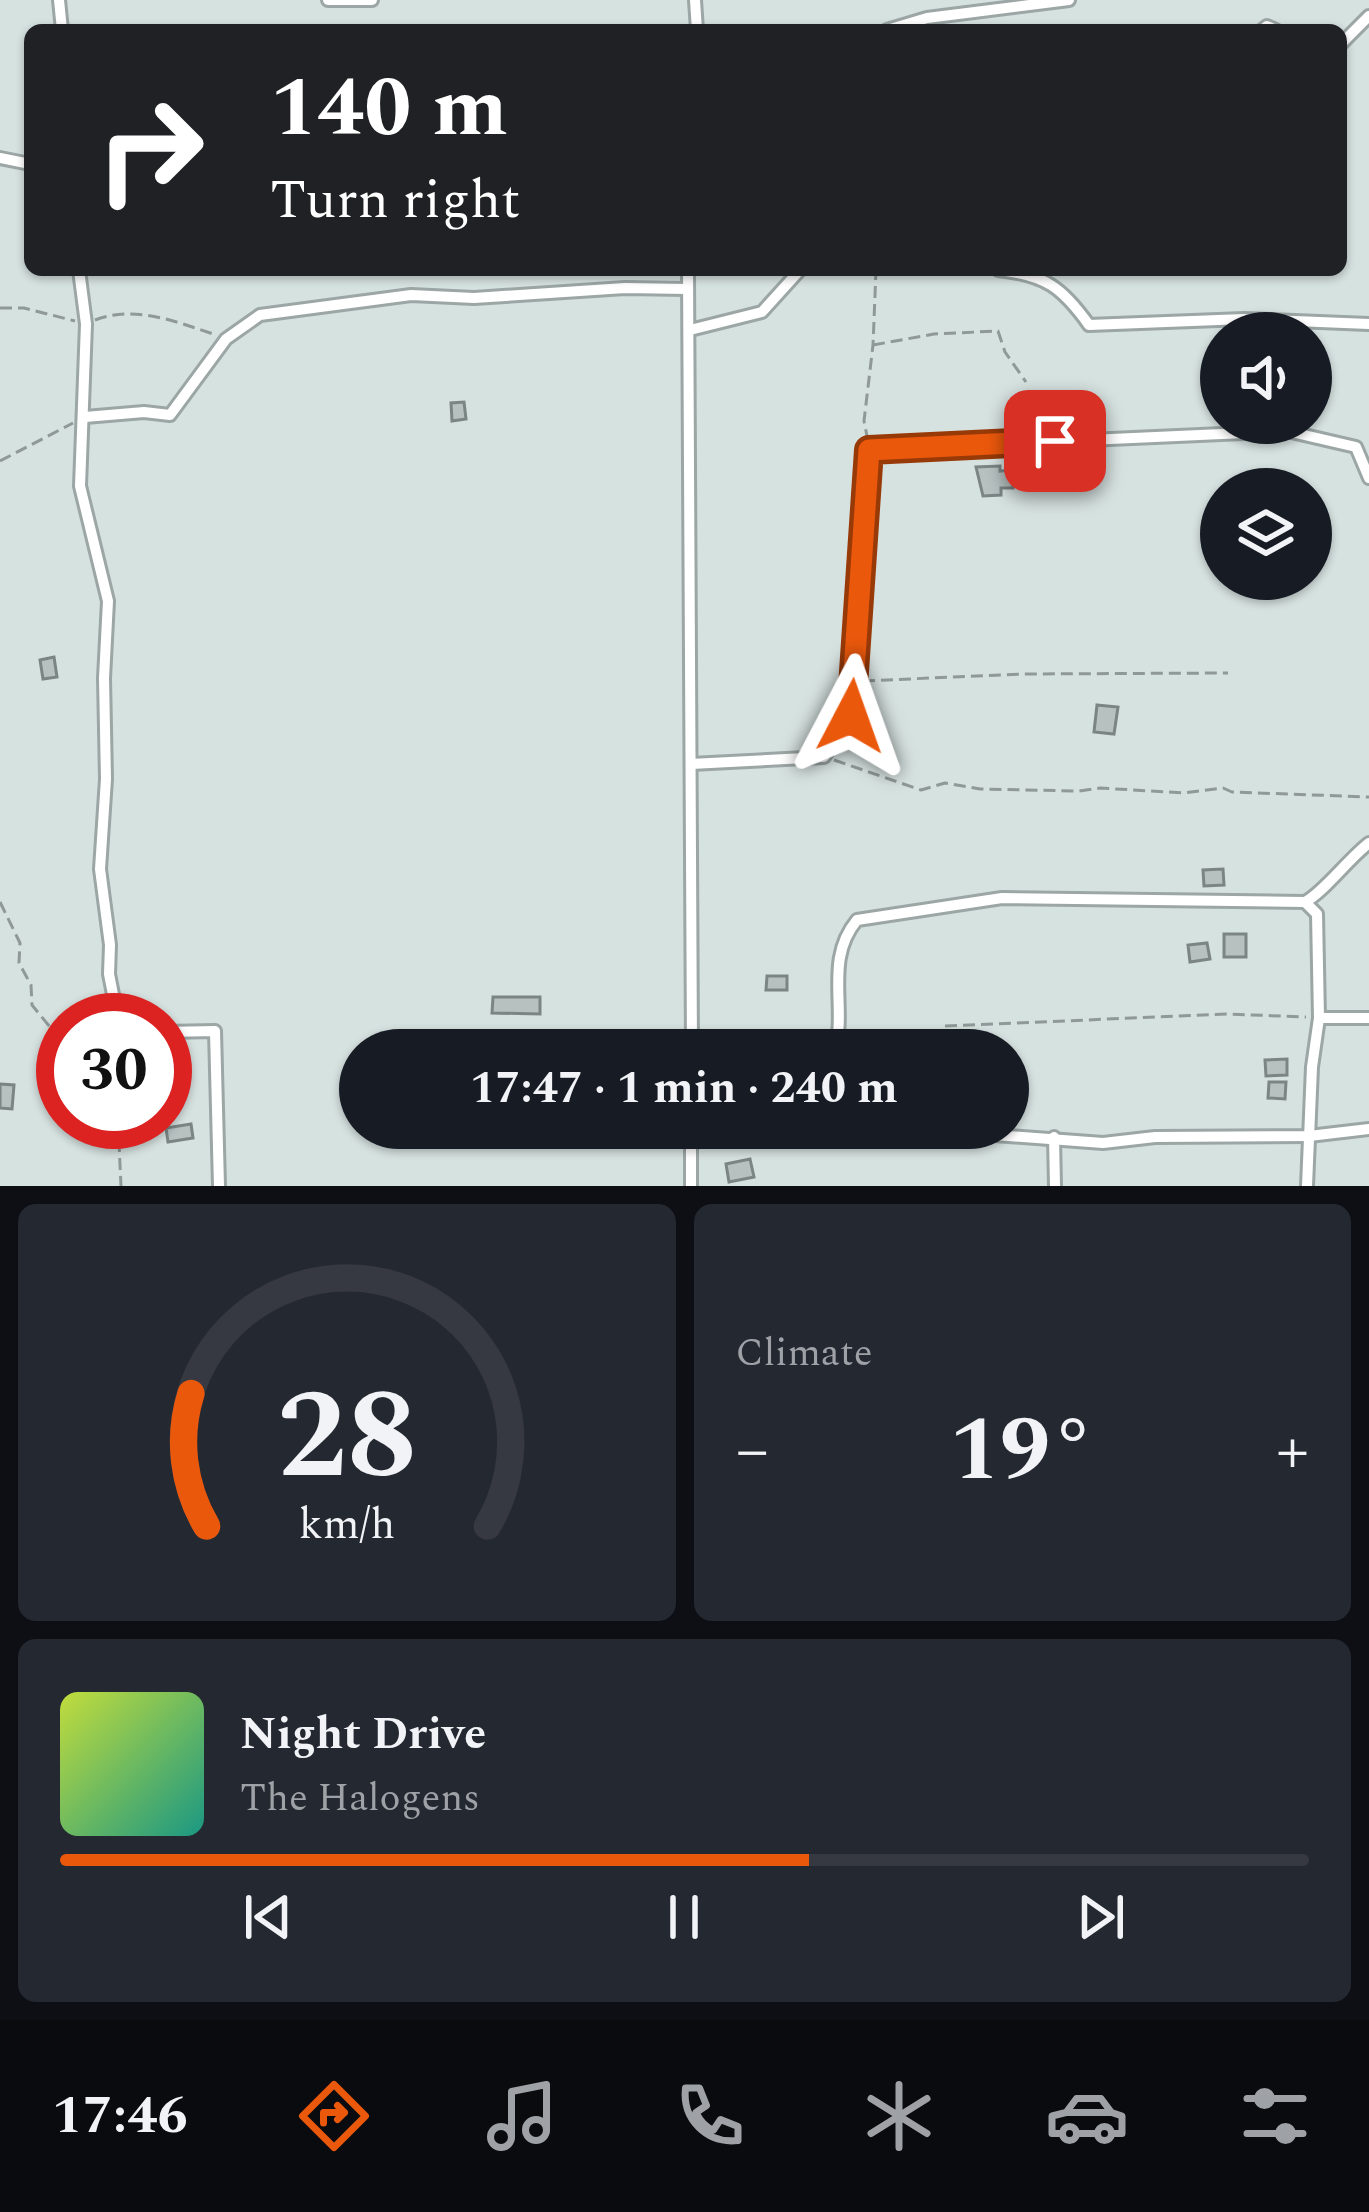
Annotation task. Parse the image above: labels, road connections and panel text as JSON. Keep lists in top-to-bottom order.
{
  "page": {
    "turn": ["140 m", "Turn right"],
    "limit": "30",
    "trip": "17:47 · 1 min · 240 m",
    "tile": "Climate",
    "heat": ["−", "19°", "+"],
    "song": ["Night Drive", "The Halogens"],
    "tabs": "17:46",
    "gauge": ["28", "km/h"]
  }
}
